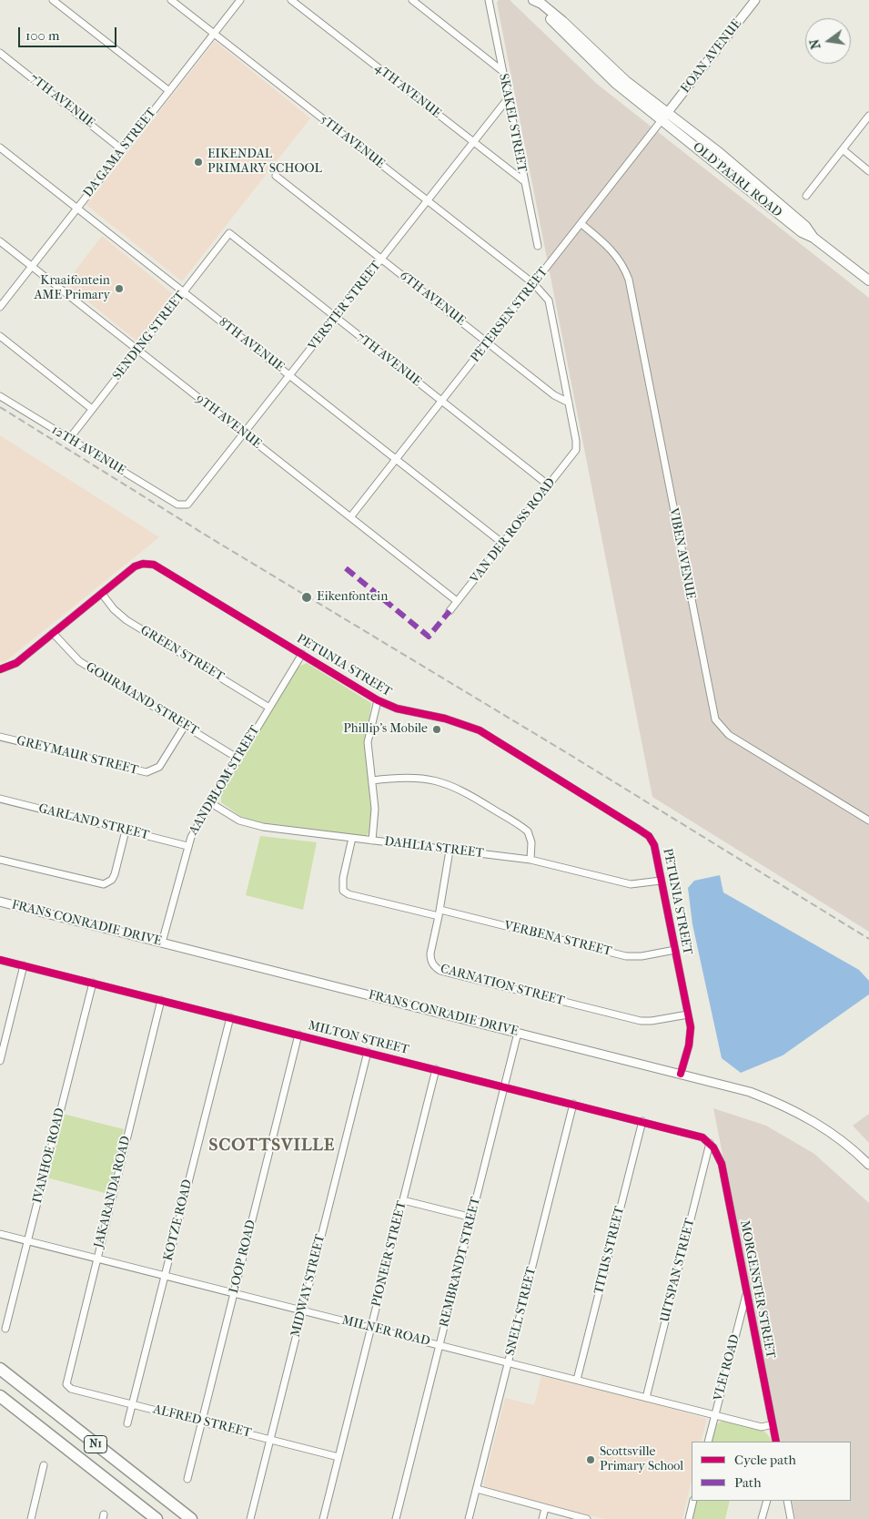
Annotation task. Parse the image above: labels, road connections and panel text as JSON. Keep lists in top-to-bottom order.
{
  "streets": {
    "highway": ["N1"],
    "main road": ["OLD PAARL ROAD"],
    "street": [
      "EOAN AVENUE",
      "4TH AVENUE",
      "7TH AVENUE",
      "SKAKEL STREET",
      "5TH AVENUE",
      "DA GAMA STREET",
      "6TH AVENUE",
      "VERSTER STREET",
      "PETERSEN STREET",
      "SENDING STREET",
      "8TH AVENUE",
      "9TH AVENUE",
      "12TH AVENUE",
      "VAN DER ROSS ROAD",
      "VIBEN AVENUE",
      "GREEN STREET",
      "PETUNIA STREET",
      "GOURMAND STREET",
      "GREYMAUR STREET",
      "AANDBLOM STREET",
      "GARLAND STREET",
      "DAHLIA STREET",
      "FRANS CONRADIE DRIVE",
      "VERBENA STREET",
      "CARNATION STREET",
      "MILTON STREET",
      "IVANHOE ROAD",
      "JAKARANDA ROAD",
      "KOTZE ROAD",
      "TITUS STREET",
      "PIONEER STREET",
      "LOOP ROAD",
      "REMBRANDT STREET",
      "UITSPAN STREET",
      "MIDWAY STREET",
      "MORGENSTER STREET",
      "SNELL STREET",
      "MILNER ROAD",
      "VLEI ROAD",
      "ALFRED STREET"
    ]
  },
  "crossings": [
    ["EOAN AVENUE", "OLD PAARL ROAD"],
    ["EOAN AVENUE", "PETERSEN STREET"],
    ["4TH AVENUE", "SKAKEL STREET"],
    ["4TH AVENUE", "VERSTER STREET"],
    ["7TH AVENUE", "DA GAMA STREET"],
    ["7TH AVENUE", "VERSTER STREET"],
    ["7TH AVENUE", "PETERSEN STREET"],
    ["7TH AVENUE", "SENDING STREET"],
    ["7TH AVENUE", "VAN DER ROSS ROAD"],
    ["SKAKEL STREET", "VERSTER STREET"],
    ["5TH AVENUE", "DA GAMA STREET"],
    ["5TH AVENUE", "VERSTER STREET"],
    ["5TH AVENUE", "PETERSEN STREET"],
    ["DA GAMA STREET", "8TH AVENUE"],
    ["DA GAMA STREET", "9TH AVENUE"],
    ["OLD PAARL ROAD", "PETERSEN STREET"],
    ["6TH AVENUE", "VERSTER STREET"],
    ["6TH AVENUE", "PETERSEN STREET"],
    ["6TH AVENUE", "VAN DER ROSS ROAD"],
    ["VERSTER STREET", "8TH AVENUE"],
    ["VERSTER STREET", "9TH AVENUE"],
    ["VERSTER STREET", "12TH AVENUE"],
    ["PETERSEN STREET", "8TH AVENUE"],
    ["PETERSEN STREET", "9TH AVENUE"],
    ["PETERSEN STREET", "VIBEN AVENUE"],
    ["SENDING STREET", "8TH AVENUE"],
    ["SENDING STREET", "9TH AVENUE"],
    ["SENDING STREET", "12TH AVENUE"],
    ["8TH AVENUE", "VAN DER ROSS ROAD"],
    ["9TH AVENUE", "VAN DER ROSS ROAD"],
    ["GREEN STREET", "PETUNIA STREET"],
    ["GREEN STREET", "AANDBLOM STREET"],
    ["PETUNIA STREET", "GOURMAND STREET"],
    ["PETUNIA STREET", "AANDBLOM STREET"],
    ["PETUNIA STREET", "DAHLIA STREET"],
    ["PETUNIA STREET", "FRANS CONRADIE DRIVE"],
    ["PETUNIA STREET", "VERBENA STREET"],
    ["PETUNIA STREET", "CARNATION STREET"],
    ["GOURMAND STREET", "GREYMAUR STREET"],
    ["GOURMAND STREET", "AANDBLOM STREET"],
    ["AANDBLOM STREET", "GARLAND STREET"],
    ["AANDBLOM STREET", "DAHLIA STREET"],
    ["AANDBLOM STREET", "FRANS CONRADIE DRIVE"],
    ["DAHLIA STREET", "VERBENA STREET"],
    ["DAHLIA STREET", "CARNATION STREET"],
    ["FRANS CONRADIE DRIVE", "REMBRANDT STREET"],
    ["VERBENA STREET", "CARNATION STREET"],
    ["MILTON STREET", "IVANHOE ROAD"],
    ["MILTON STREET", "JAKARANDA ROAD"],
    ["MILTON STREET", "KOTZE ROAD"],
    ["MILTON STREET", "TITUS STREET"],
    ["MILTON STREET", "PIONEER STREET"],
    ["MILTON STREET", "LOOP ROAD"],
    ["MILTON STREET", "REMBRANDT STREET"],
    ["MILTON STREET", "UITSPAN STREET"],
    ["MILTON STREET", "MIDWAY STREET"],
    ["MILTON STREET", "MORGENSTER STREET"],
    ["MILTON STREET", "SNELL STREET"],
    ["IVANHOE ROAD", "MILNER ROAD"],
    ["JAKARANDA ROAD", "MILNER ROAD"],
    ["JAKARANDA ROAD", "ALFRED STREET"],
    ["KOTZE ROAD", "MILNER ROAD"],
    ["KOTZE ROAD", "ALFRED STREET"],
    ["TITUS STREET", "MILNER ROAD"],
    ["PIONEER STREET", "MILNER ROAD"],
    ["PIONEER STREET", "ALFRED STREET"],
    ["LOOP ROAD", "MILNER ROAD"],
    ["LOOP ROAD", "ALFRED STREET"],
    ["REMBRANDT STREET", "MILNER ROAD"],
    ["UITSPAN STREET", "MORGENSTER STREET"],
    ["UITSPAN STREET", "MILNER ROAD"],
    ["MIDWAY STREET", "MILNER ROAD"],
    ["MIDWAY STREET", "ALFRED STREET"],
    ["MORGENSTER STREET", "MILNER ROAD"],
    ["MORGENSTER STREET", "VLEI ROAD"],
    ["SNELL STREET", "MILNER ROAD"],
    ["MILNER ROAD", "VLEI ROAD"]
  ],
  "districts": ["SCOTTSVILLE"],
  "places": [
    "EIKENDAL PRIMARY SCHOOL",
    "Kraaifontein AME Primary",
    "Eikenfontein",
    "Phillip's Mobile",
    "Scottsville Primary School"
  ],
  "legend": ["Cycle path", "Path"],
  "scale_bar": "100 m",
  "north": "left"
}
